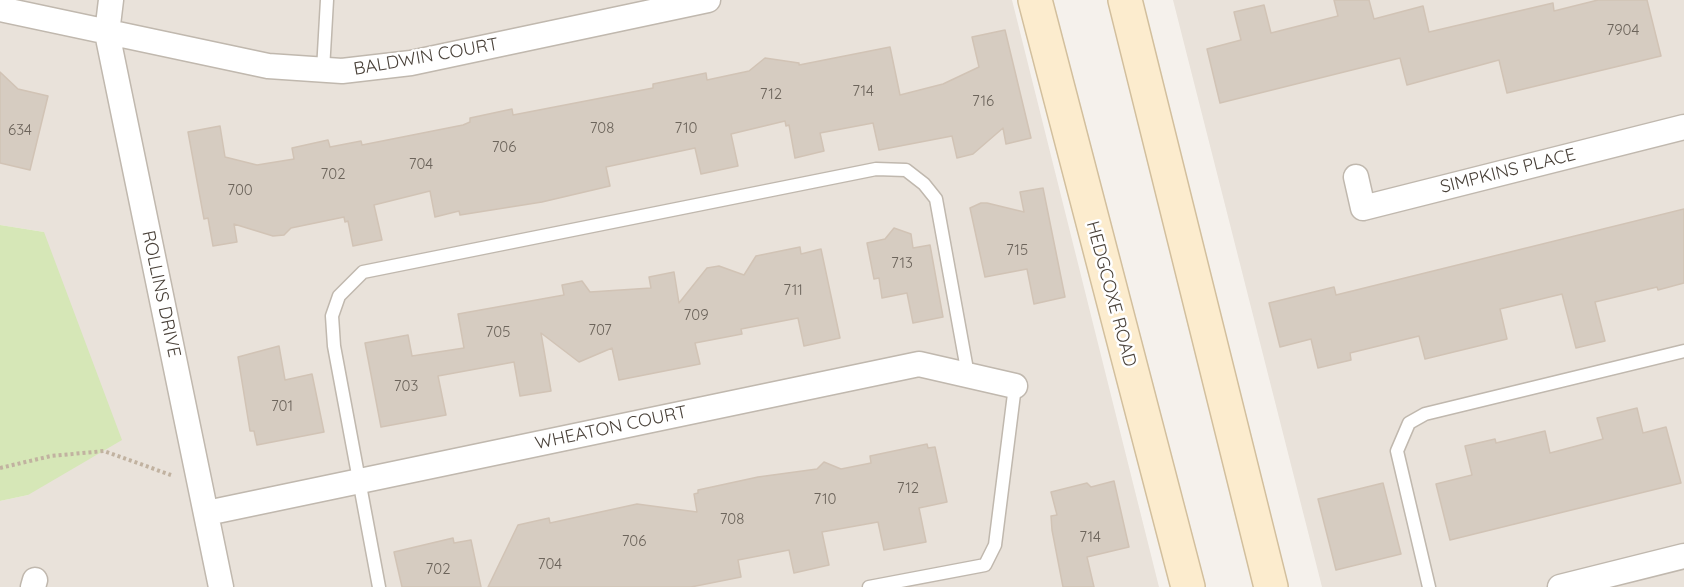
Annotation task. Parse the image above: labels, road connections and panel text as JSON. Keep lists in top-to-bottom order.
{
  "streets": {
    "main road": ["HEDGCOXE ROAD"],
    "street": [
      "BALDWIN COURT",
      "SIMPKINS PLACE",
      "ROLLINS DRIVE",
      "WHEATON COURT"
    ]
  },
  "crossings": [
    ["BALDWIN COURT", "ROLLINS DRIVE"],
    ["ROLLINS DRIVE", "WHEATON COURT"]
  ],
  "house_numbers": [
    "7904",
    "714",
    "712",
    "716",
    "708",
    "710",
    "634",
    "706",
    "704",
    "702",
    "700",
    "715",
    "713",
    "711",
    "709",
    "707",
    "705",
    "703",
    "701",
    "712",
    "710",
    "708",
    "714",
    "706",
    "704",
    "702"
  ]
}
